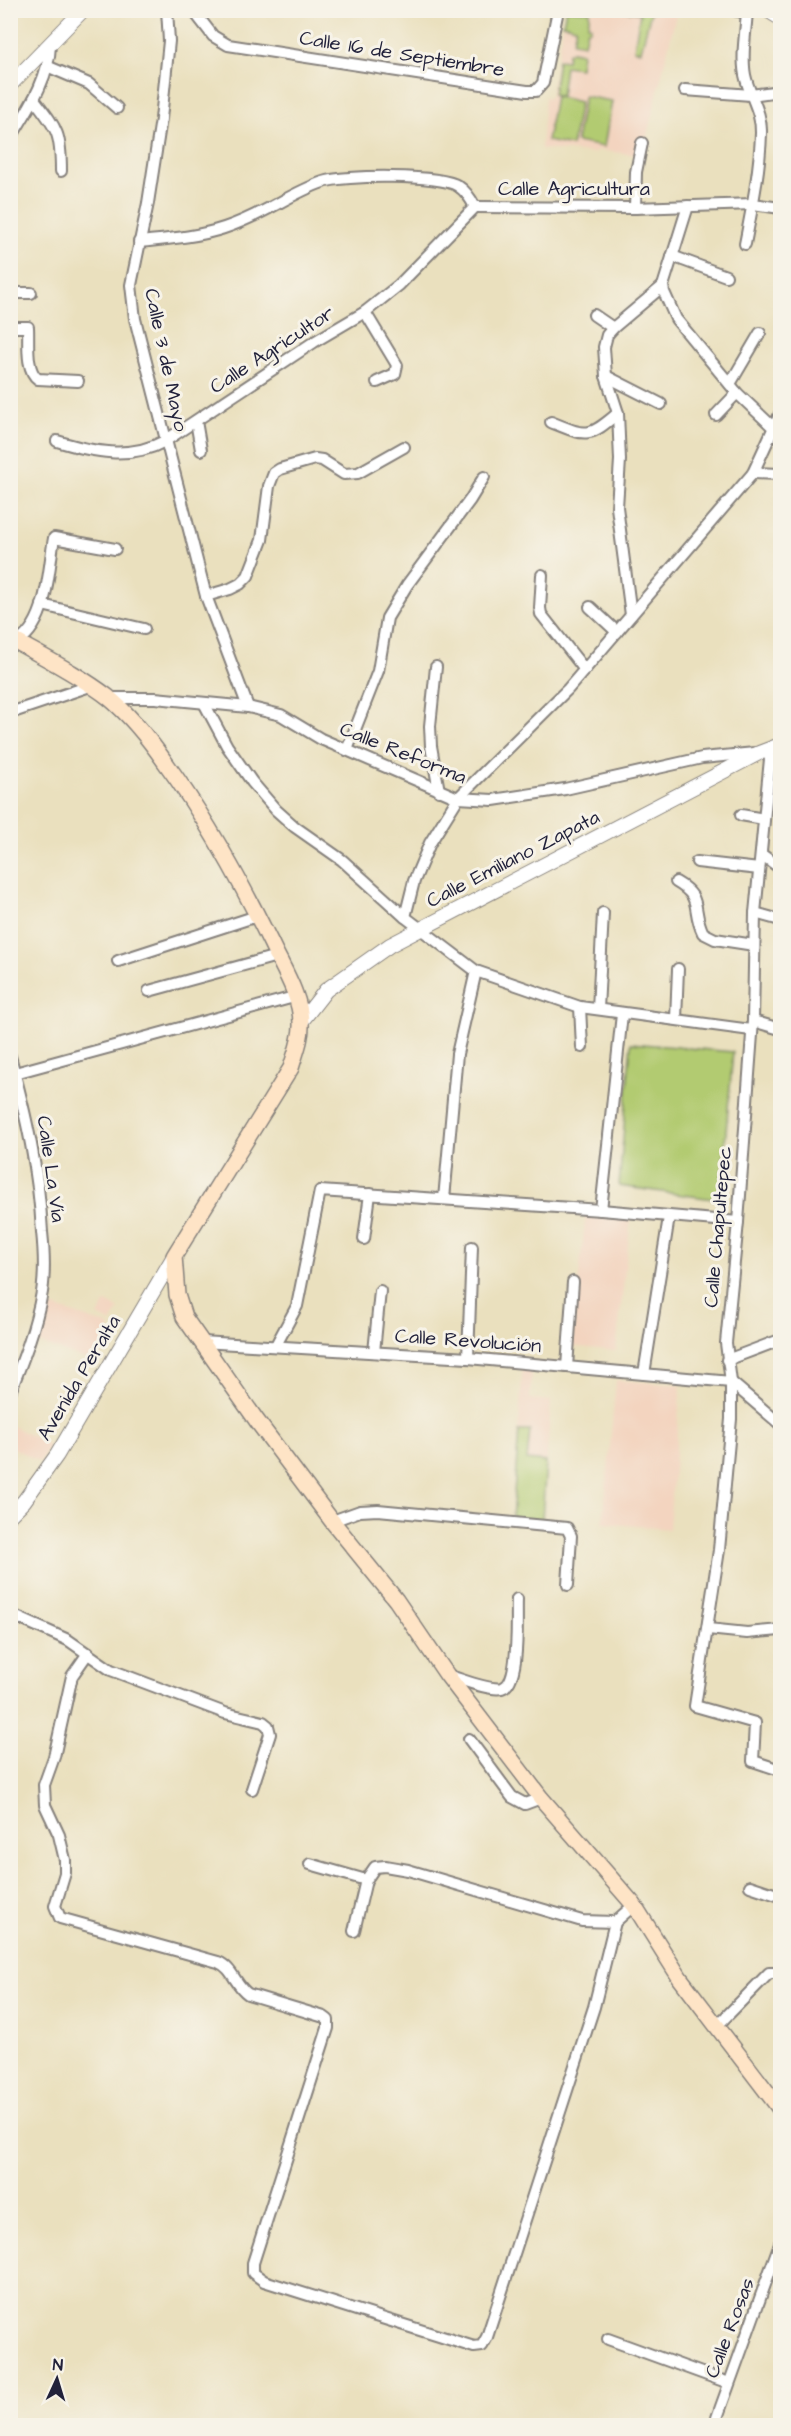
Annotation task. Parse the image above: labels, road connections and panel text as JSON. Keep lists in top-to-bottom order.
{
  "streets": {
    "street": [
      "Calle 16 de Septiembre",
      "Calle Agricultura",
      "Calle Agricultor",
      "Calle 3 de Mayo",
      "Calle Reforma",
      "Calle Emiliano Zapata",
      "Calle La Vía",
      "Calle Chapultepec",
      "Calle Revolución",
      "Avenida Peralta",
      "Calle Rosas"
    ]
  },
  "crossings": [
    ["Calle Agricultura", "Calle Agricultor"],
    ["Calle Agricultura", "Calle 3 de Mayo"],
    ["Calle Agricultor", "Calle 3 de Mayo"],
    ["Calle 3 de Mayo", "Calle Reforma"],
    ["Calle Reforma", "Calle Emiliano Zapata"],
    ["Calle Reforma", "Calle Chapultepec"],
    ["Calle Emiliano Zapata", "Calle Chapultepec"],
    ["Calle Chapultepec", "Calle Revolución"]
  ],
  "north": "top"
}
